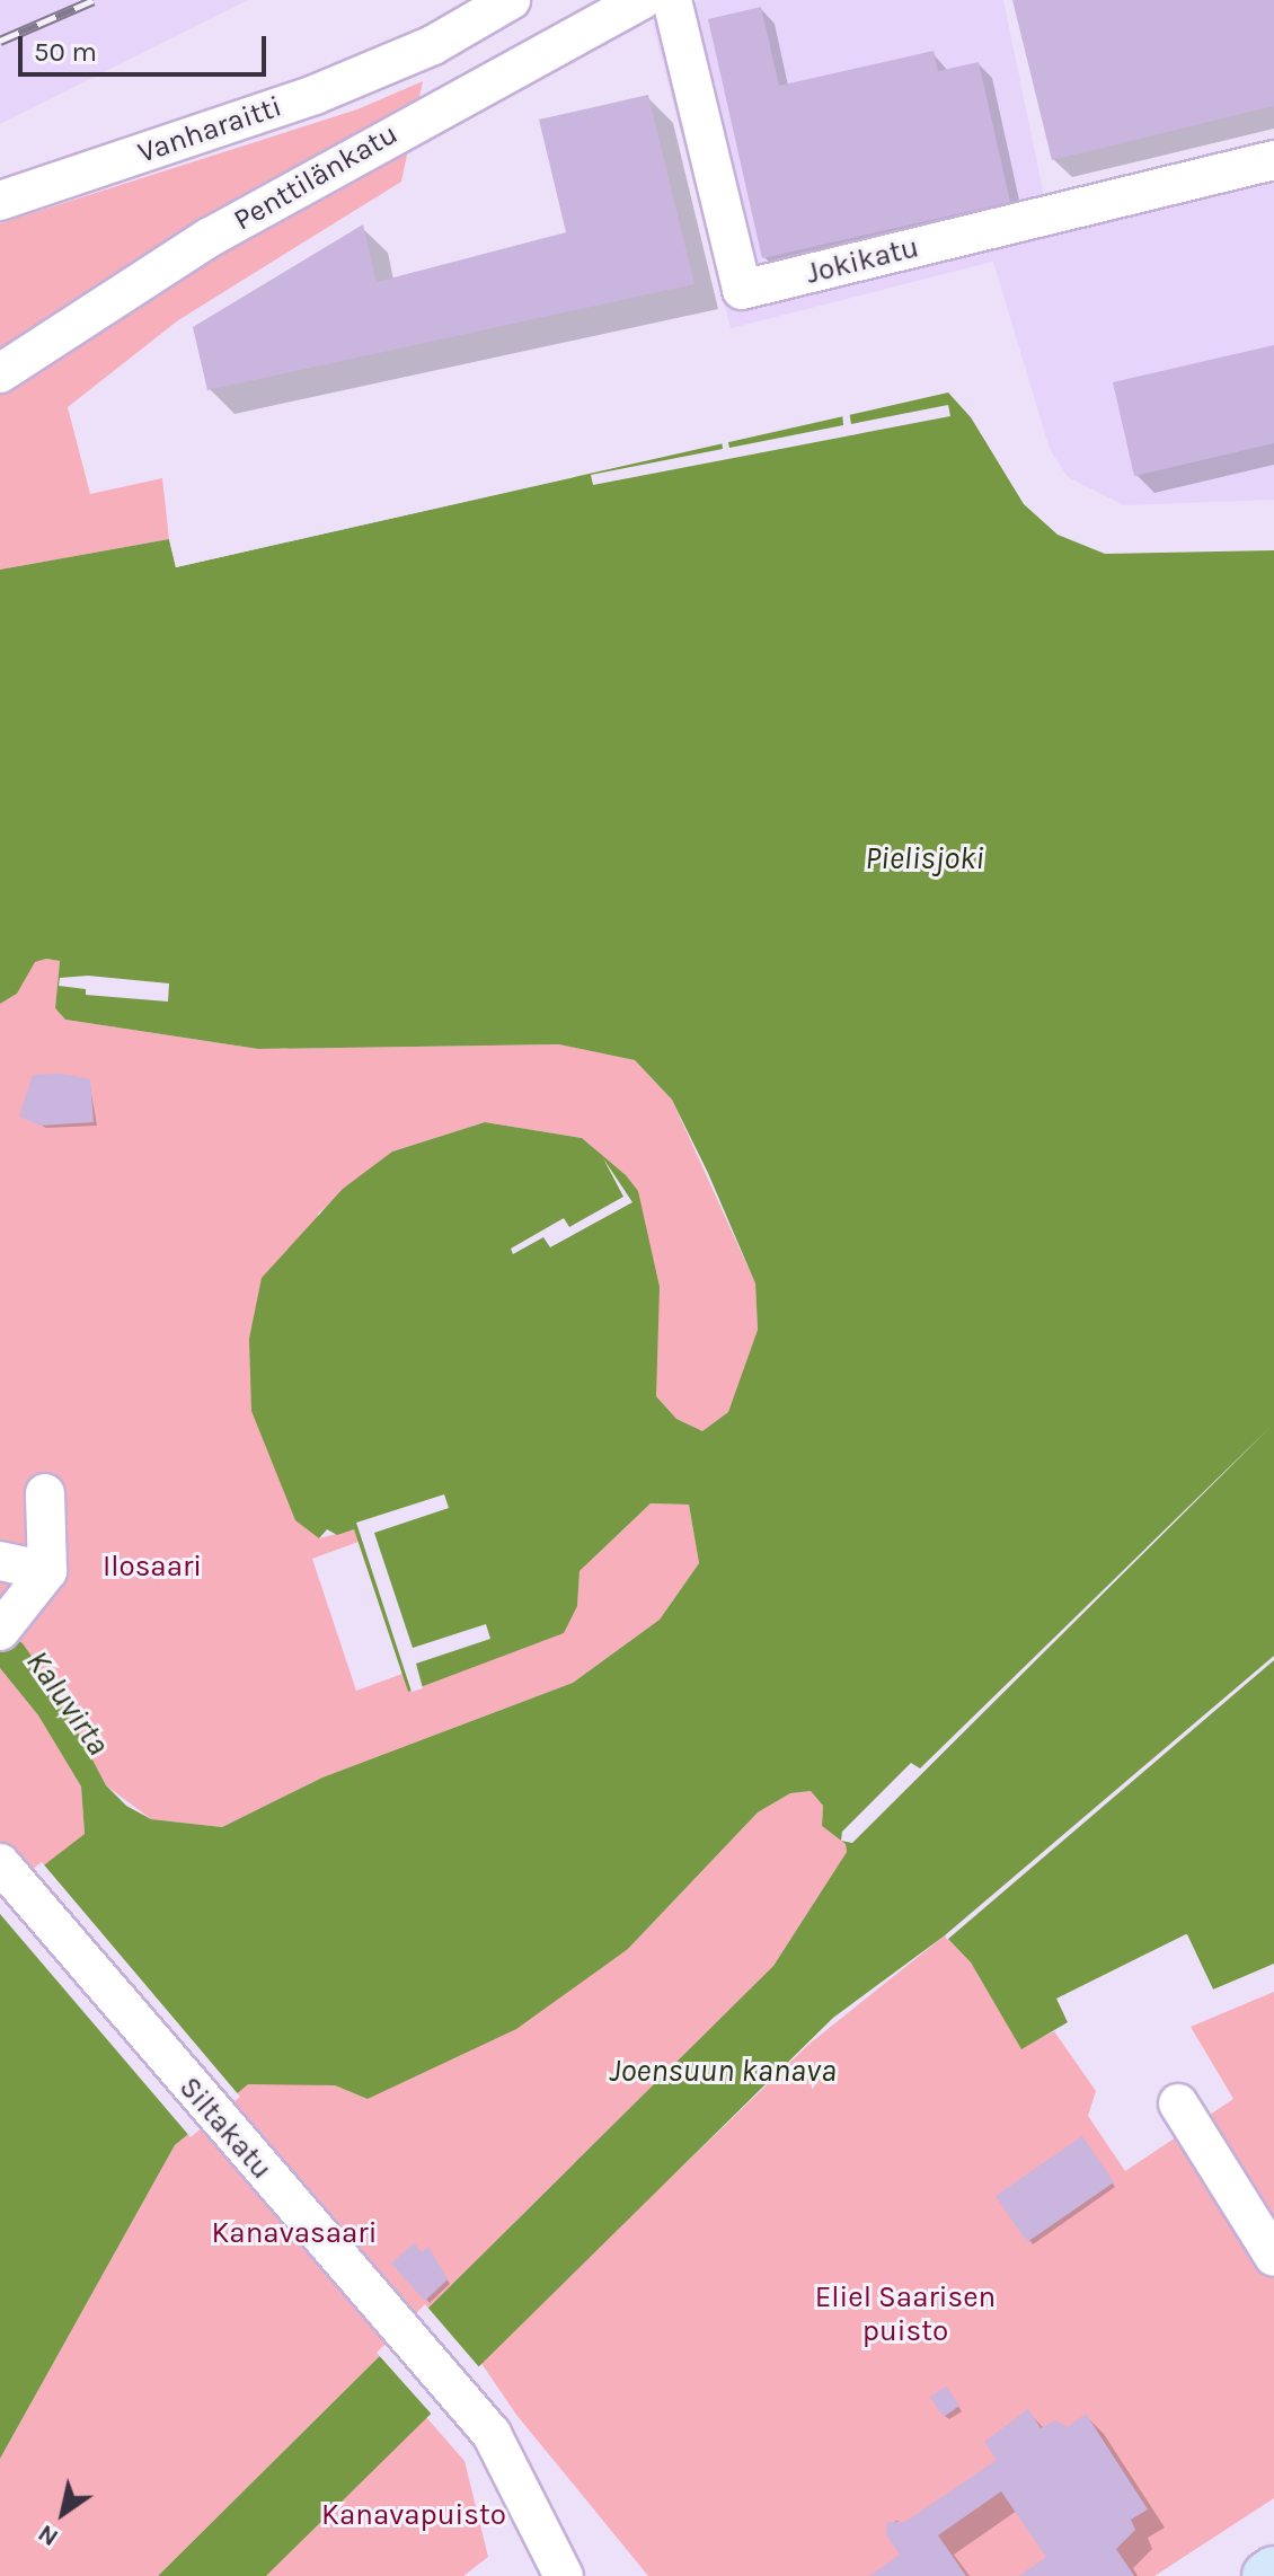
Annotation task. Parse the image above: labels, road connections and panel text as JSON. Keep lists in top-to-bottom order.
{
  "streets": {
    "street": [
      "Vanharaitti",
      "Penttilänkatu",
      "Jokikatu",
      "Siltakatu"
    ]
  },
  "water": ["Pielisjoki", "Kaluvirta", "Joensuun kanava"],
  "parks": [
    "Ilosaari",
    "Kanavasaari",
    "Eliel Saarisen puisto",
    "Kanavapuisto"
  ],
  "scale_bar": "50 m",
  "north": "bottom left"
}
